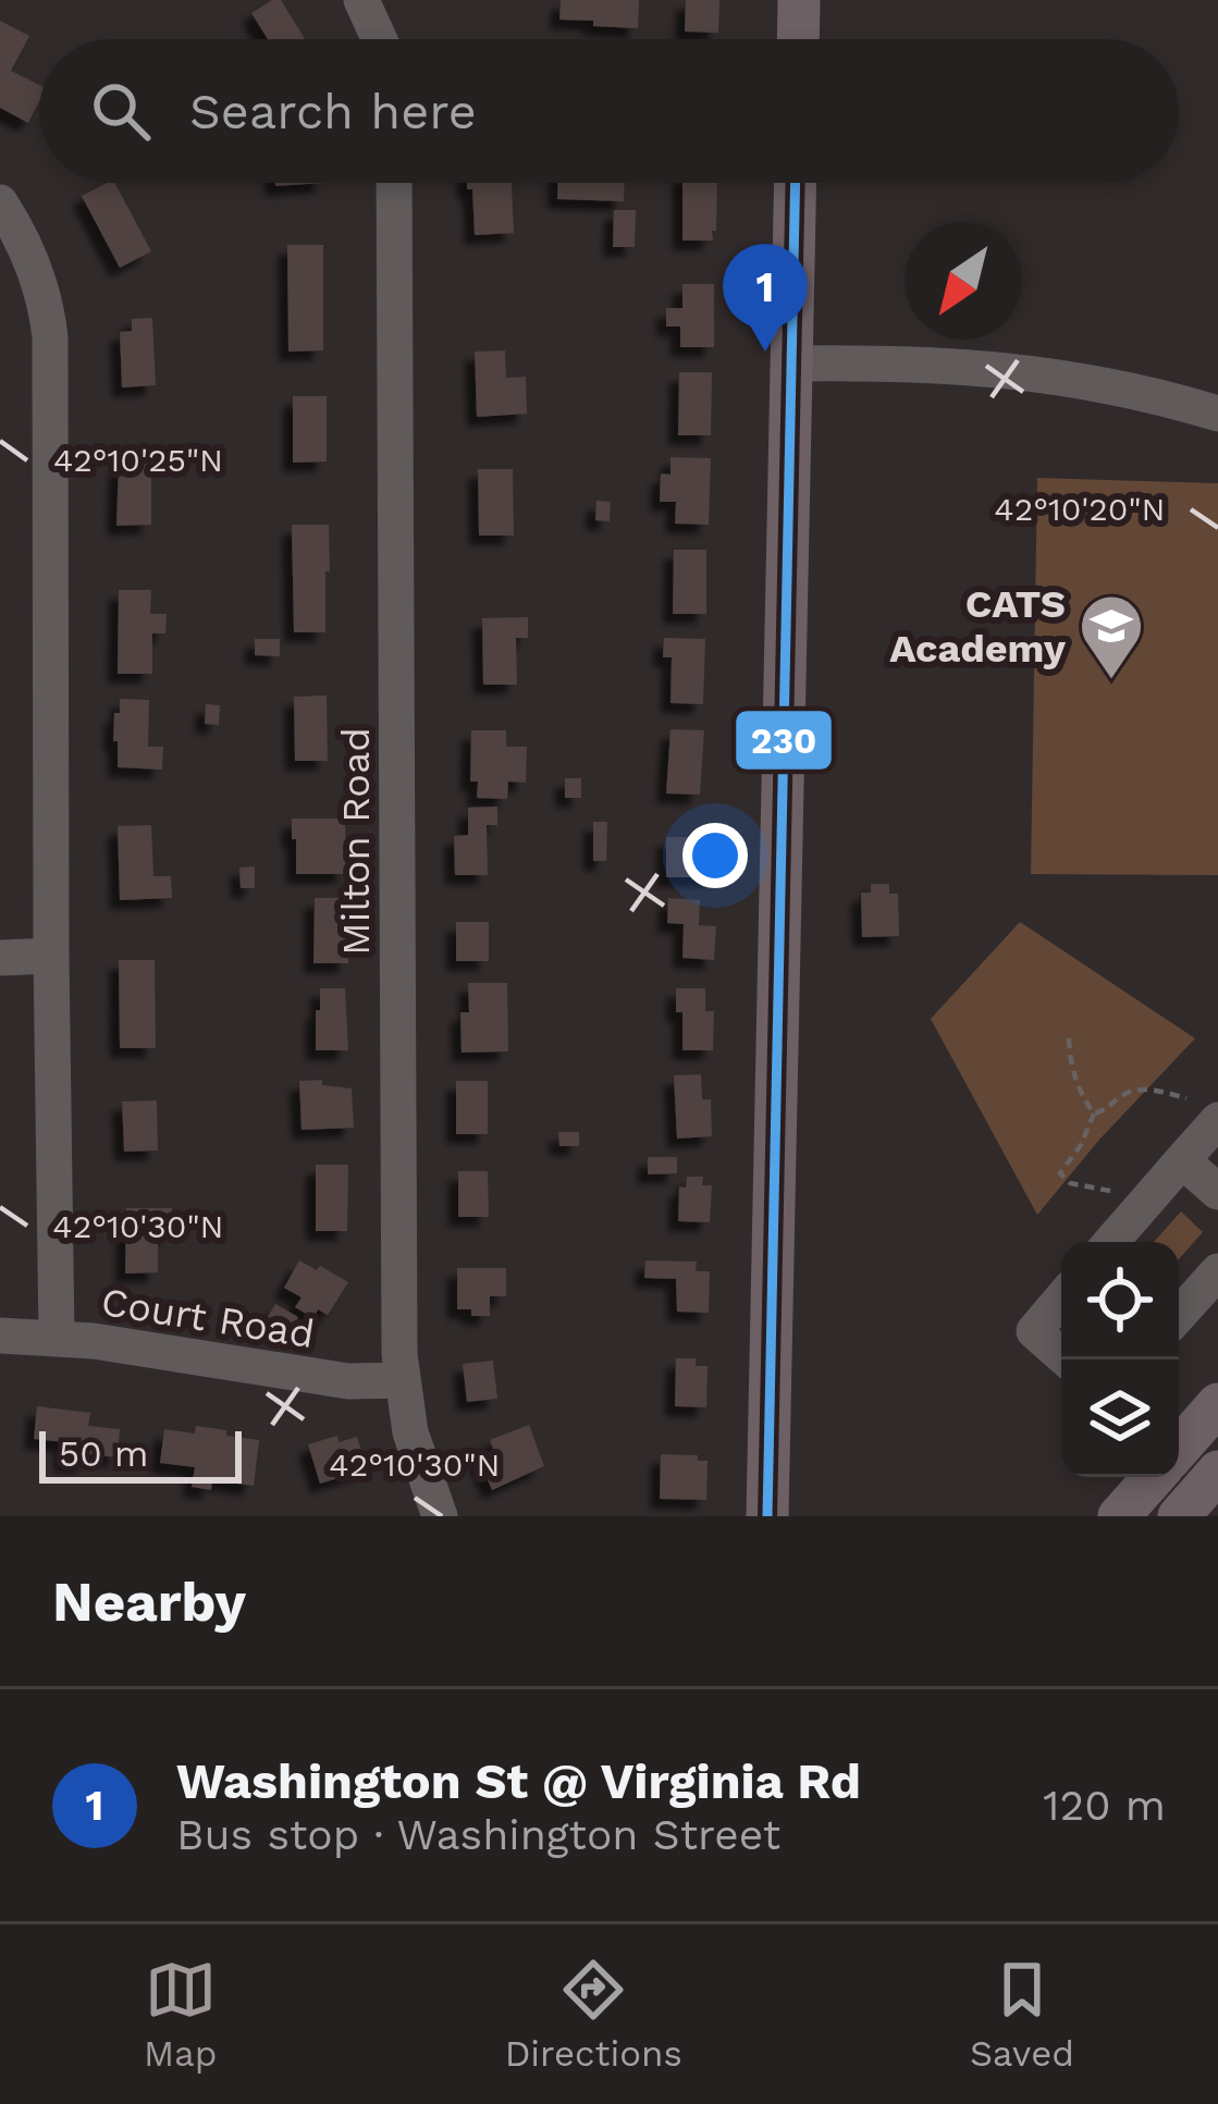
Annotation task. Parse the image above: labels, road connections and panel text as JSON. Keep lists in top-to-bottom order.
{
  "streets": {
    "street": ["Milton Road", "Court Road"]
  },
  "crossings": [
    ["Milton Road", "Court Road"]
  ],
  "places": {
    "school or university": ["CATS Academy"]
  },
  "lines": ["transit line 230"],
  "scale_bar": "50 m",
  "north": "bottom left",
  "page": {
    "search": "Search here",
    "pins": "1",
    "scale": "50 m",
    "heading": "Nearby",
    "list": [
      {
        "mark": "1",
        "name": "Washington St @ Virginia Rd",
        "note": "Bus stop · Washington Street",
        "value": "120 m"
      }
    ],
    "nav": ["Map", "Directions", "Saved"]
  },
  "coordinates": ["42°10'25\"N", "42°10'20\"N", "42°10'30\"N"]
}
